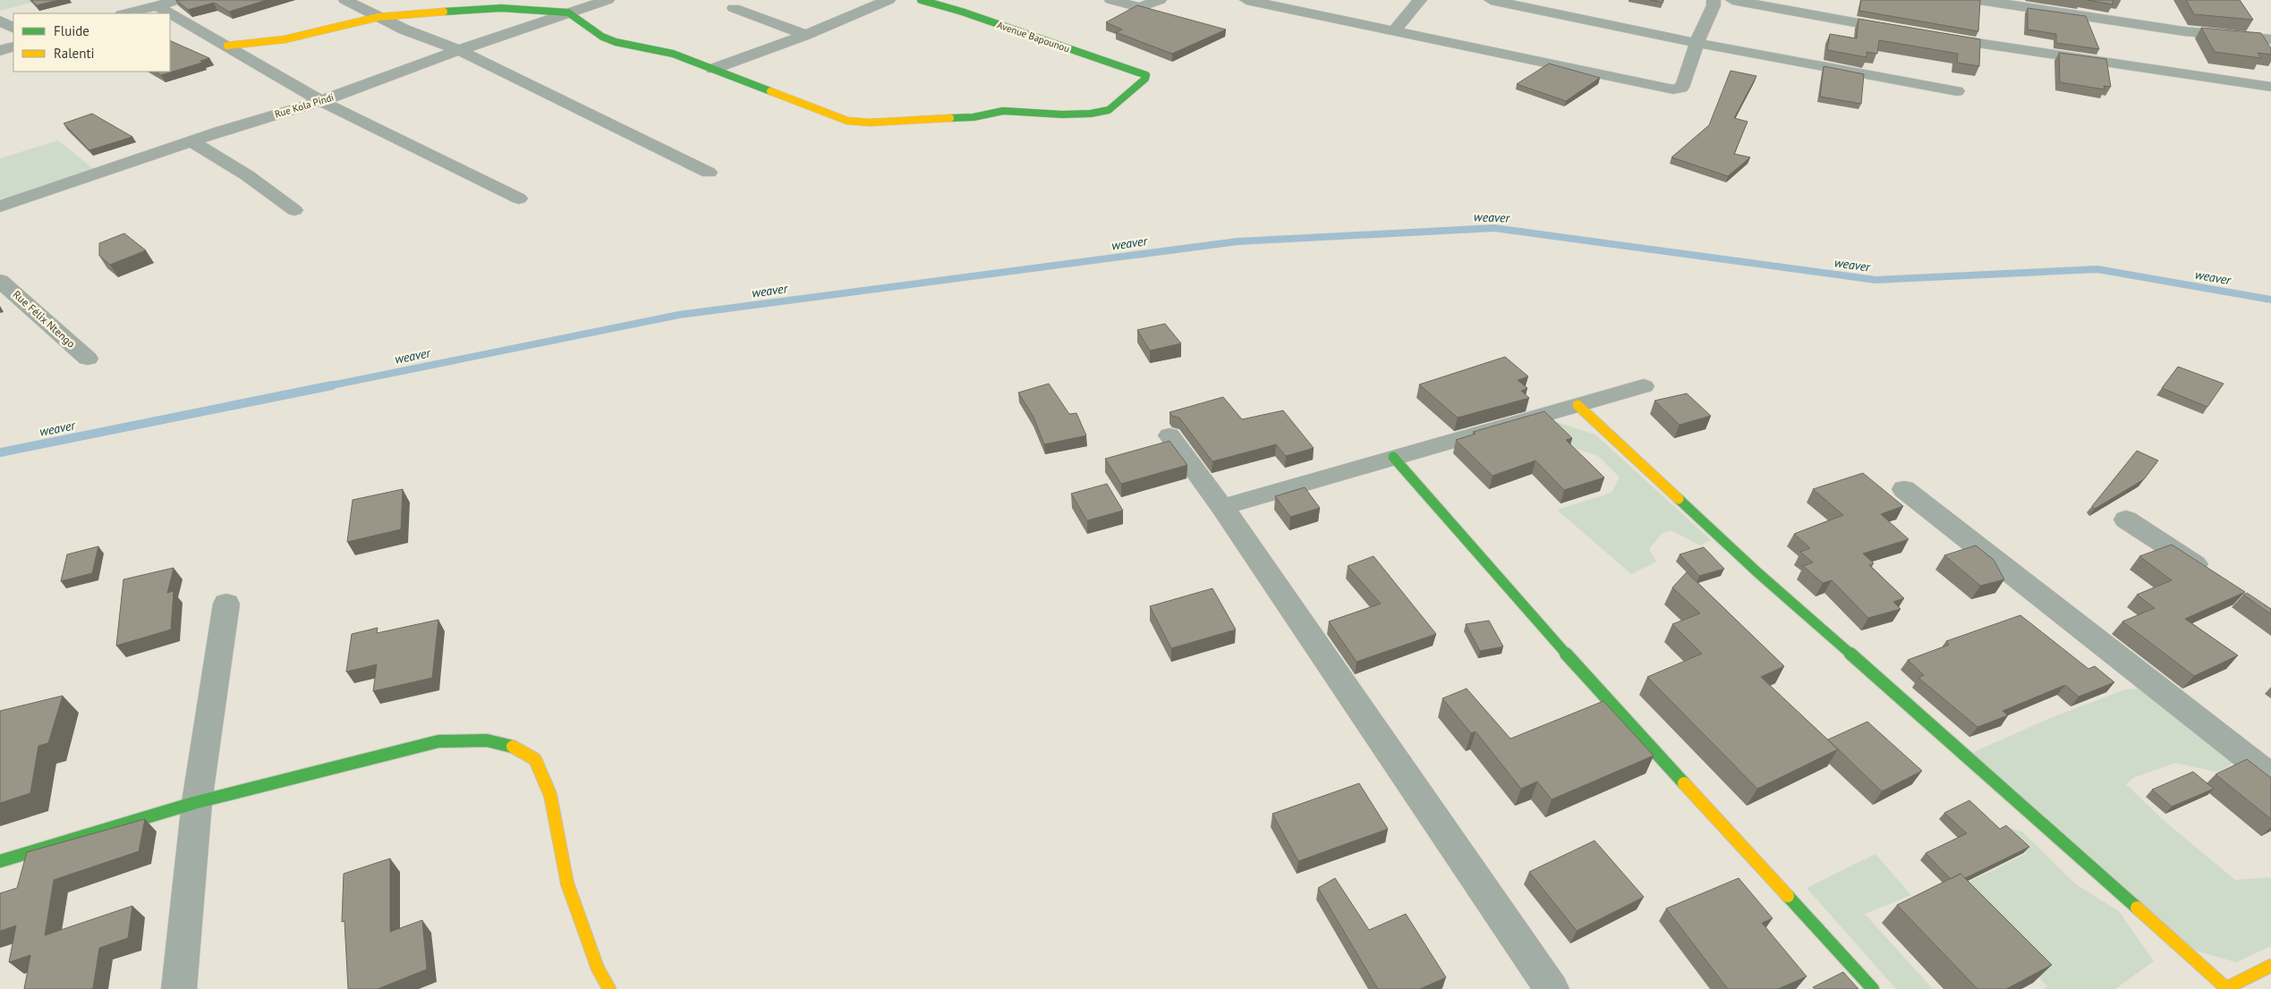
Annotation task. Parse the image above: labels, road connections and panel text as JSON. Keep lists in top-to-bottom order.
{
  "streets": {
    "street": ["Avenue Bapounou", "Rue Kola Pindi", "Rue Félix Ntengo"]
  },
  "water": ["weaver"],
  "legend": ["Fluide", "Ralenti"]
}
